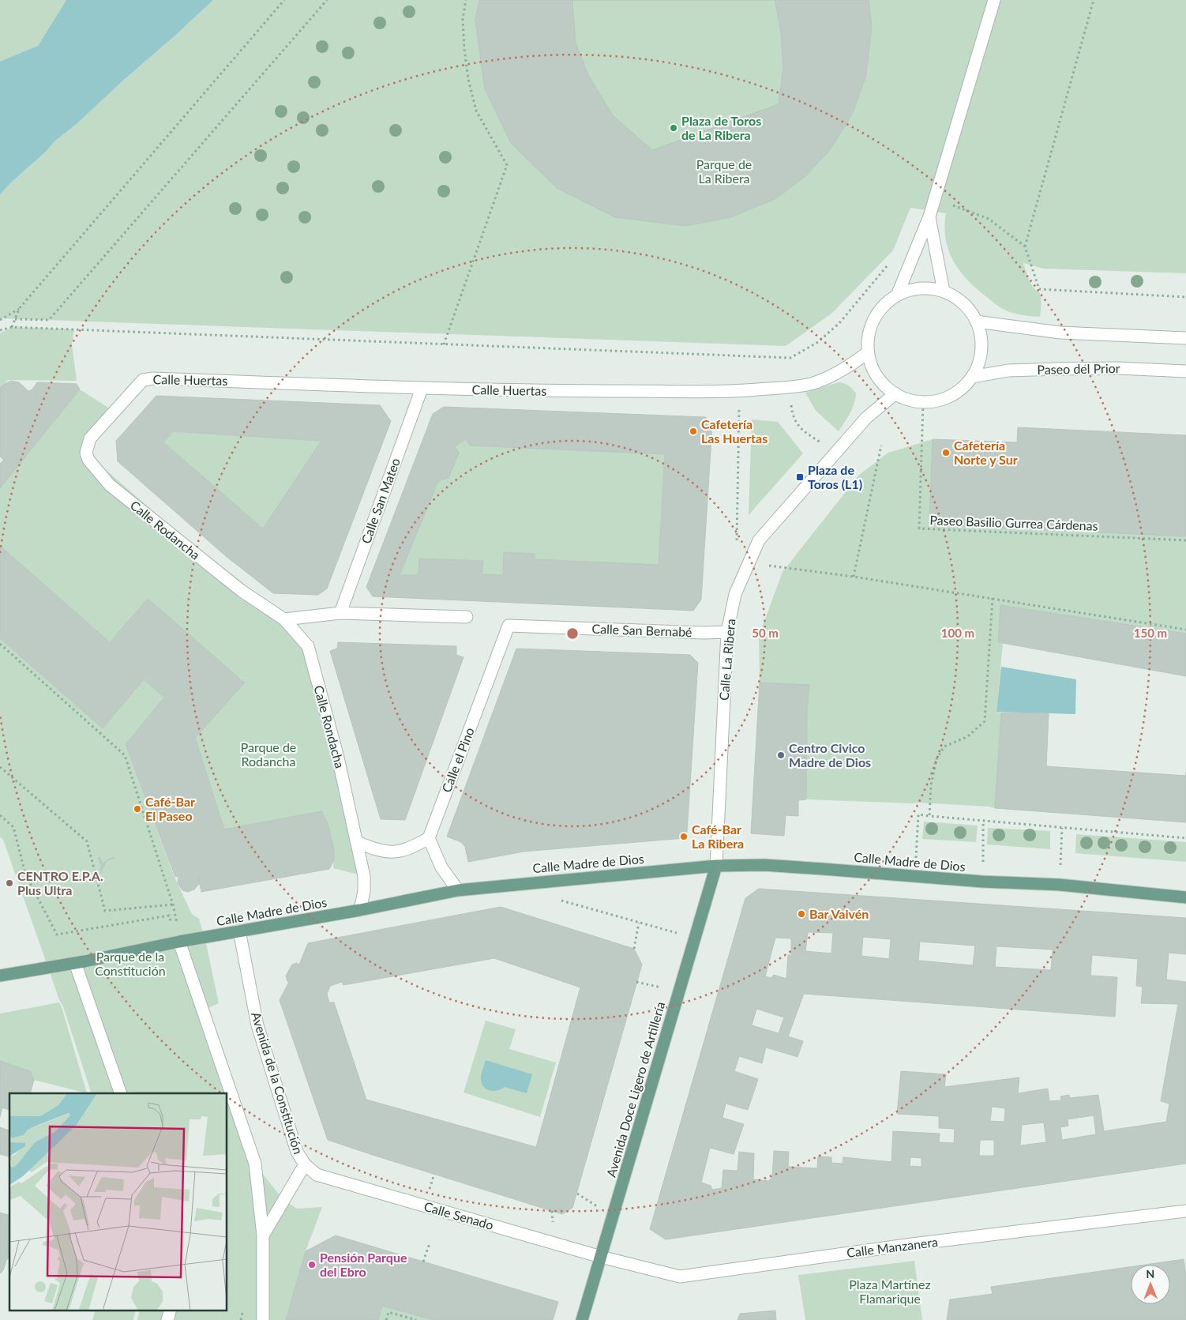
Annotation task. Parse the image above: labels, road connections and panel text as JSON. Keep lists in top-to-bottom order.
{
  "streets": {
    "main road": ["Calle Madre de Dios", "Avenida Doce Ligero de Artillería"],
    "street": [
      "Paseo del Prior",
      "Calle Huertas",
      "Calle San Mateo",
      "Calle Rodancha",
      "Calle San Bernabé",
      "Calle La Ribera",
      "Calle Rondacha",
      "Calle el Pino",
      "Avenida de la Constitución",
      "Calle Senado",
      "Calle Manzanera"
    ],
    "path": ["Paseo Basilio Gurrea Cárdenas"]
  },
  "crossings": [
    ["Paseo del Prior", "Calle Huertas"],
    ["Paseo del Prior", "Paseo Basilio Gurrea Cárdenas"],
    ["Paseo del Prior", "Calle La Ribera"],
    ["Calle Huertas", "Calle San Mateo"],
    ["Calle Huertas", "Paseo Basilio Gurrea Cárdenas"],
    ["Calle Huertas", "Calle Rodancha"],
    ["Calle Huertas", "Calle La Ribera"],
    ["Paseo Basilio Gurrea Cárdenas", "Calle La Ribera"],
    ["Calle Rodancha", "Calle Rondacha"],
    ["Calle San Bernabé", "Calle La Ribera"],
    ["Calle San Bernabé", "Calle el Pino"],
    ["Calle La Ribera", "Calle Madre de Dios"],
    ["Calle La Ribera", "Avenida Doce Ligero de Artillería"],
    ["Calle Rondacha", "Calle Madre de Dios"],
    ["Calle Madre de Dios", "Avenida de la Constitución"],
    ["Calle Madre de Dios", "Avenida Doce Ligero de Artillería"],
    ["Avenida de la Constitución", "Calle Senado"],
    ["Avenida Doce Ligero de Artillería", "Calle Senado"],
    ["Avenida Doce Ligero de Artillería", "Calle Manzanera"],
    ["Calle Senado", "Calle Manzanera"]
  ],
  "parks": [
    "Parque de La Ribera",
    "Parque de Rodancha",
    "Parque de la Constitución",
    "Plaza Martínez Flamarique"
  ],
  "places": {
    "other": [
      "Plaza de Toros de La Ribera",
      "Cafetería Las Huertas",
      "Cafetería Norte y Sur",
      "Centro Civico Madre de Dios",
      "Café-Bar El Paseo",
      "Café-Bar La Ribera",
      "CENTRO E.P.A. Plus Ultra",
      "Bar Vaivén",
      "Pensión Parque del Ebro"
    ],
    "transit": ["Plaza de Toros (L1)"]
  },
  "north": "top",
  "rings": ["50 m", "100 m", "150 m"]
}
